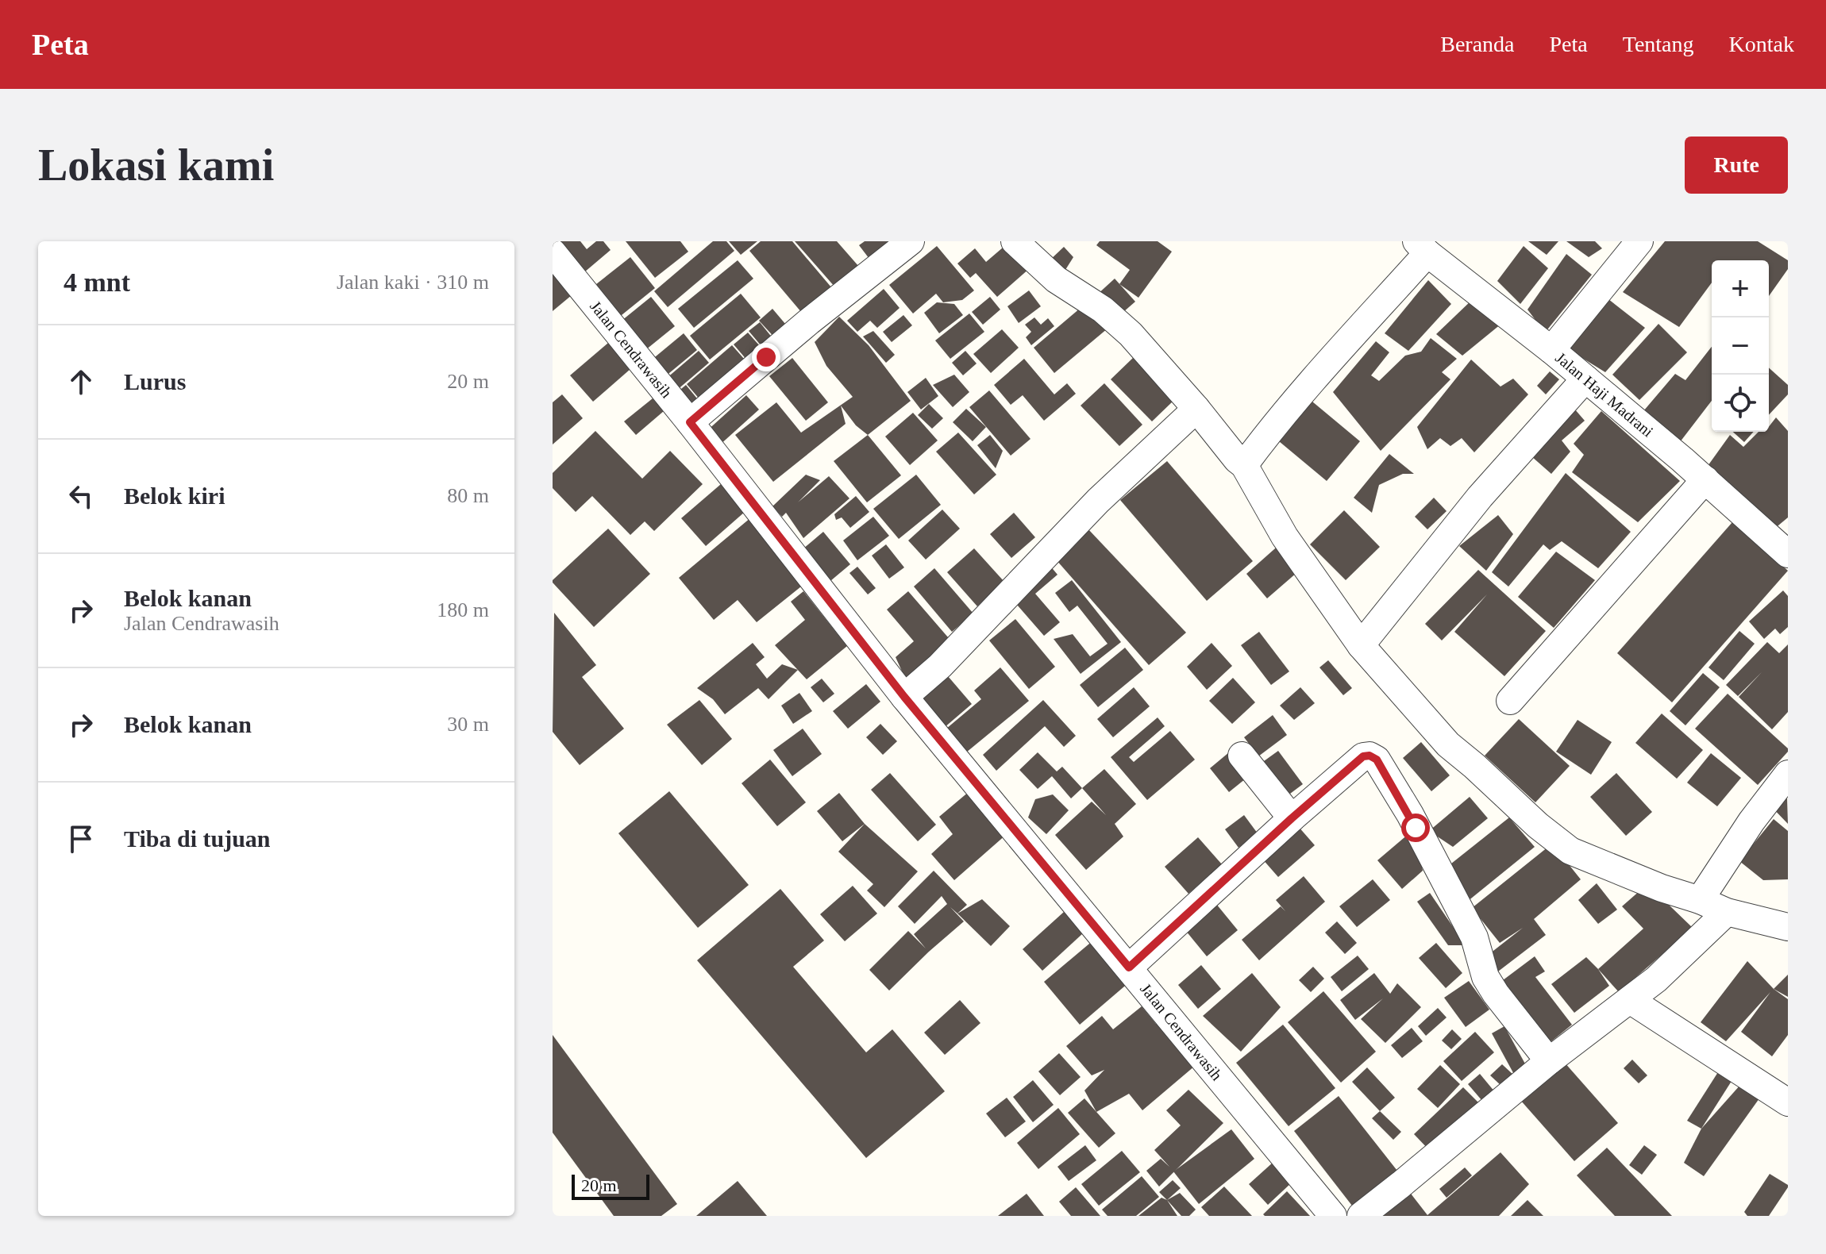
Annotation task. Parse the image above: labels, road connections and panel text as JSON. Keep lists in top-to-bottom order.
{
  "streets": {
    "street": ["Jalan Cendrawasih", "Jalan Haji Madrani"]
  },
  "scale_bar": "20 m",
  "page": {
    "header": "Peta",
    "nav": [
      "Beranda",
      "Peta",
      "Tentang",
      "Kontak"
    ],
    "buttons": "Rute",
    "title": "Lokasi kami",
    "heading": ["4 mnt", "Jalan kaki · 310 m"],
    "map_buttons": ["+", "−"],
    "list": [
      ["Lurus", "20 m"],
      ["Belok kiri", "80 m"],
      ["Belok kanan", "Jalan Cendrawasih", "180 m"],
      ["Belok kanan", "30 m"],
      "Tiba di tujuan"
    ],
    "scale": "20 m"
  }
}
